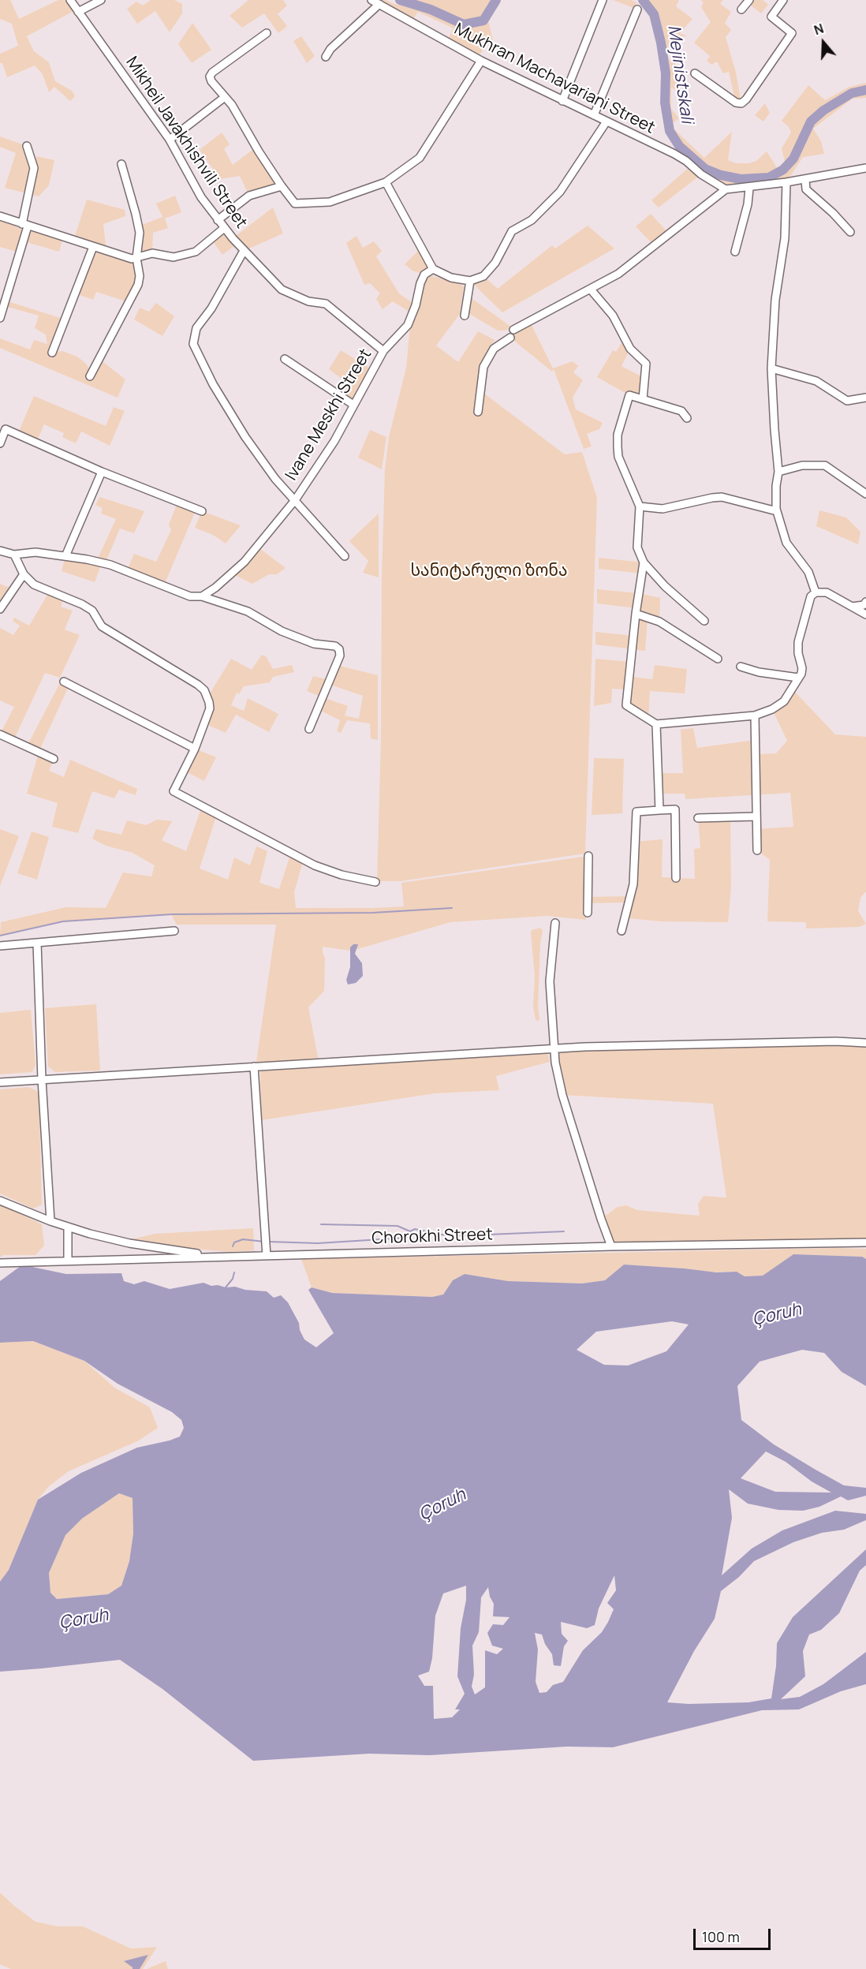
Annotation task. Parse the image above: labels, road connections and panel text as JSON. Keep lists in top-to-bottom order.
{
  "streets": {
    "street": [
      "Mukhran Machavariani Street",
      "Mikheil Javakhishvili Street",
      "Ivane Meskhi Street",
      "Chorokhi Street"
    ]
  },
  "crossings": [
    ["Mikheil Javakhishvili Street", "Ivane Meskhi Street"]
  ],
  "water": ["Mejinistskali", "Çoruh"],
  "parks": ["სანიტარული ზონა"],
  "scale_bar": "100 m",
  "north": "top"
}
